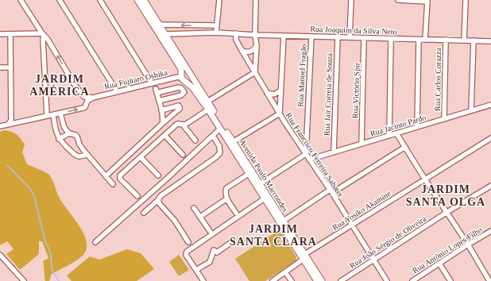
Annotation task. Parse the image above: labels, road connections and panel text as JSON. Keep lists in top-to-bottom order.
{
  "streets": {
    "street": [
      "Rua Joaquim da Silva Neto",
      "Rua Manoel Fragão",
      "Rua Fujitaro Oshika",
      "Rua Carlos Corazza",
      "Rua Victório Spir",
      "Rua Jair Correia de Souza",
      "Rua Jacinto Pardo",
      "Rua Francisco Ferreira Sabater",
      "Avenida Paulo Marcondes",
      "Rua Yosiko Akamine",
      "Rua João Sérgio de Oliveira",
      "Rua Antônio Lopes Filho"
    ]
  },
  "crossings": [
    ["Rua Joaquim da Silva Neto", "Rua Manoel Fragão"],
    ["Rua Joaquim da Silva Neto", "Rua Carlos Corazza"],
    ["Rua Joaquim da Silva Neto", "Rua Victório Spir"],
    ["Rua Joaquim da Silva Neto", "Rua Jair Correia de Souza"],
    ["Rua Joaquim da Silva Neto", "Rua Francisco Ferreira Sabater"],
    ["Rua Joaquim da Silva Neto", "Avenida Paulo Marcondes"],
    ["Rua Manoel Fragão", "Rua Francisco Ferreira Sabater"],
    ["Rua Fujitaro Oshika", "Avenida Paulo Marcondes"],
    ["Rua Carlos Corazza", "Rua Jacinto Pardo"],
    ["Rua Victório Spir", "Rua Jacinto Pardo"],
    ["Rua Jair Correia de Souza", "Rua Jacinto Pardo"],
    ["Rua Jacinto Pardo", "Rua Francisco Ferreira Sabater"],
    ["Rua Francisco Ferreira Sabater", "Rua Yosiko Akamine"],
    ["Rua Francisco Ferreira Sabater", "Rua João Sérgio de Oliveira"],
    ["Avenida Paulo Marcondes", "Rua Yosiko Akamine"]
  ],
  "districts": ["JARDIM AMÉRICA", "JARDIM SANTA OLGA", "JARDIM SANTA CLARA"]
}
